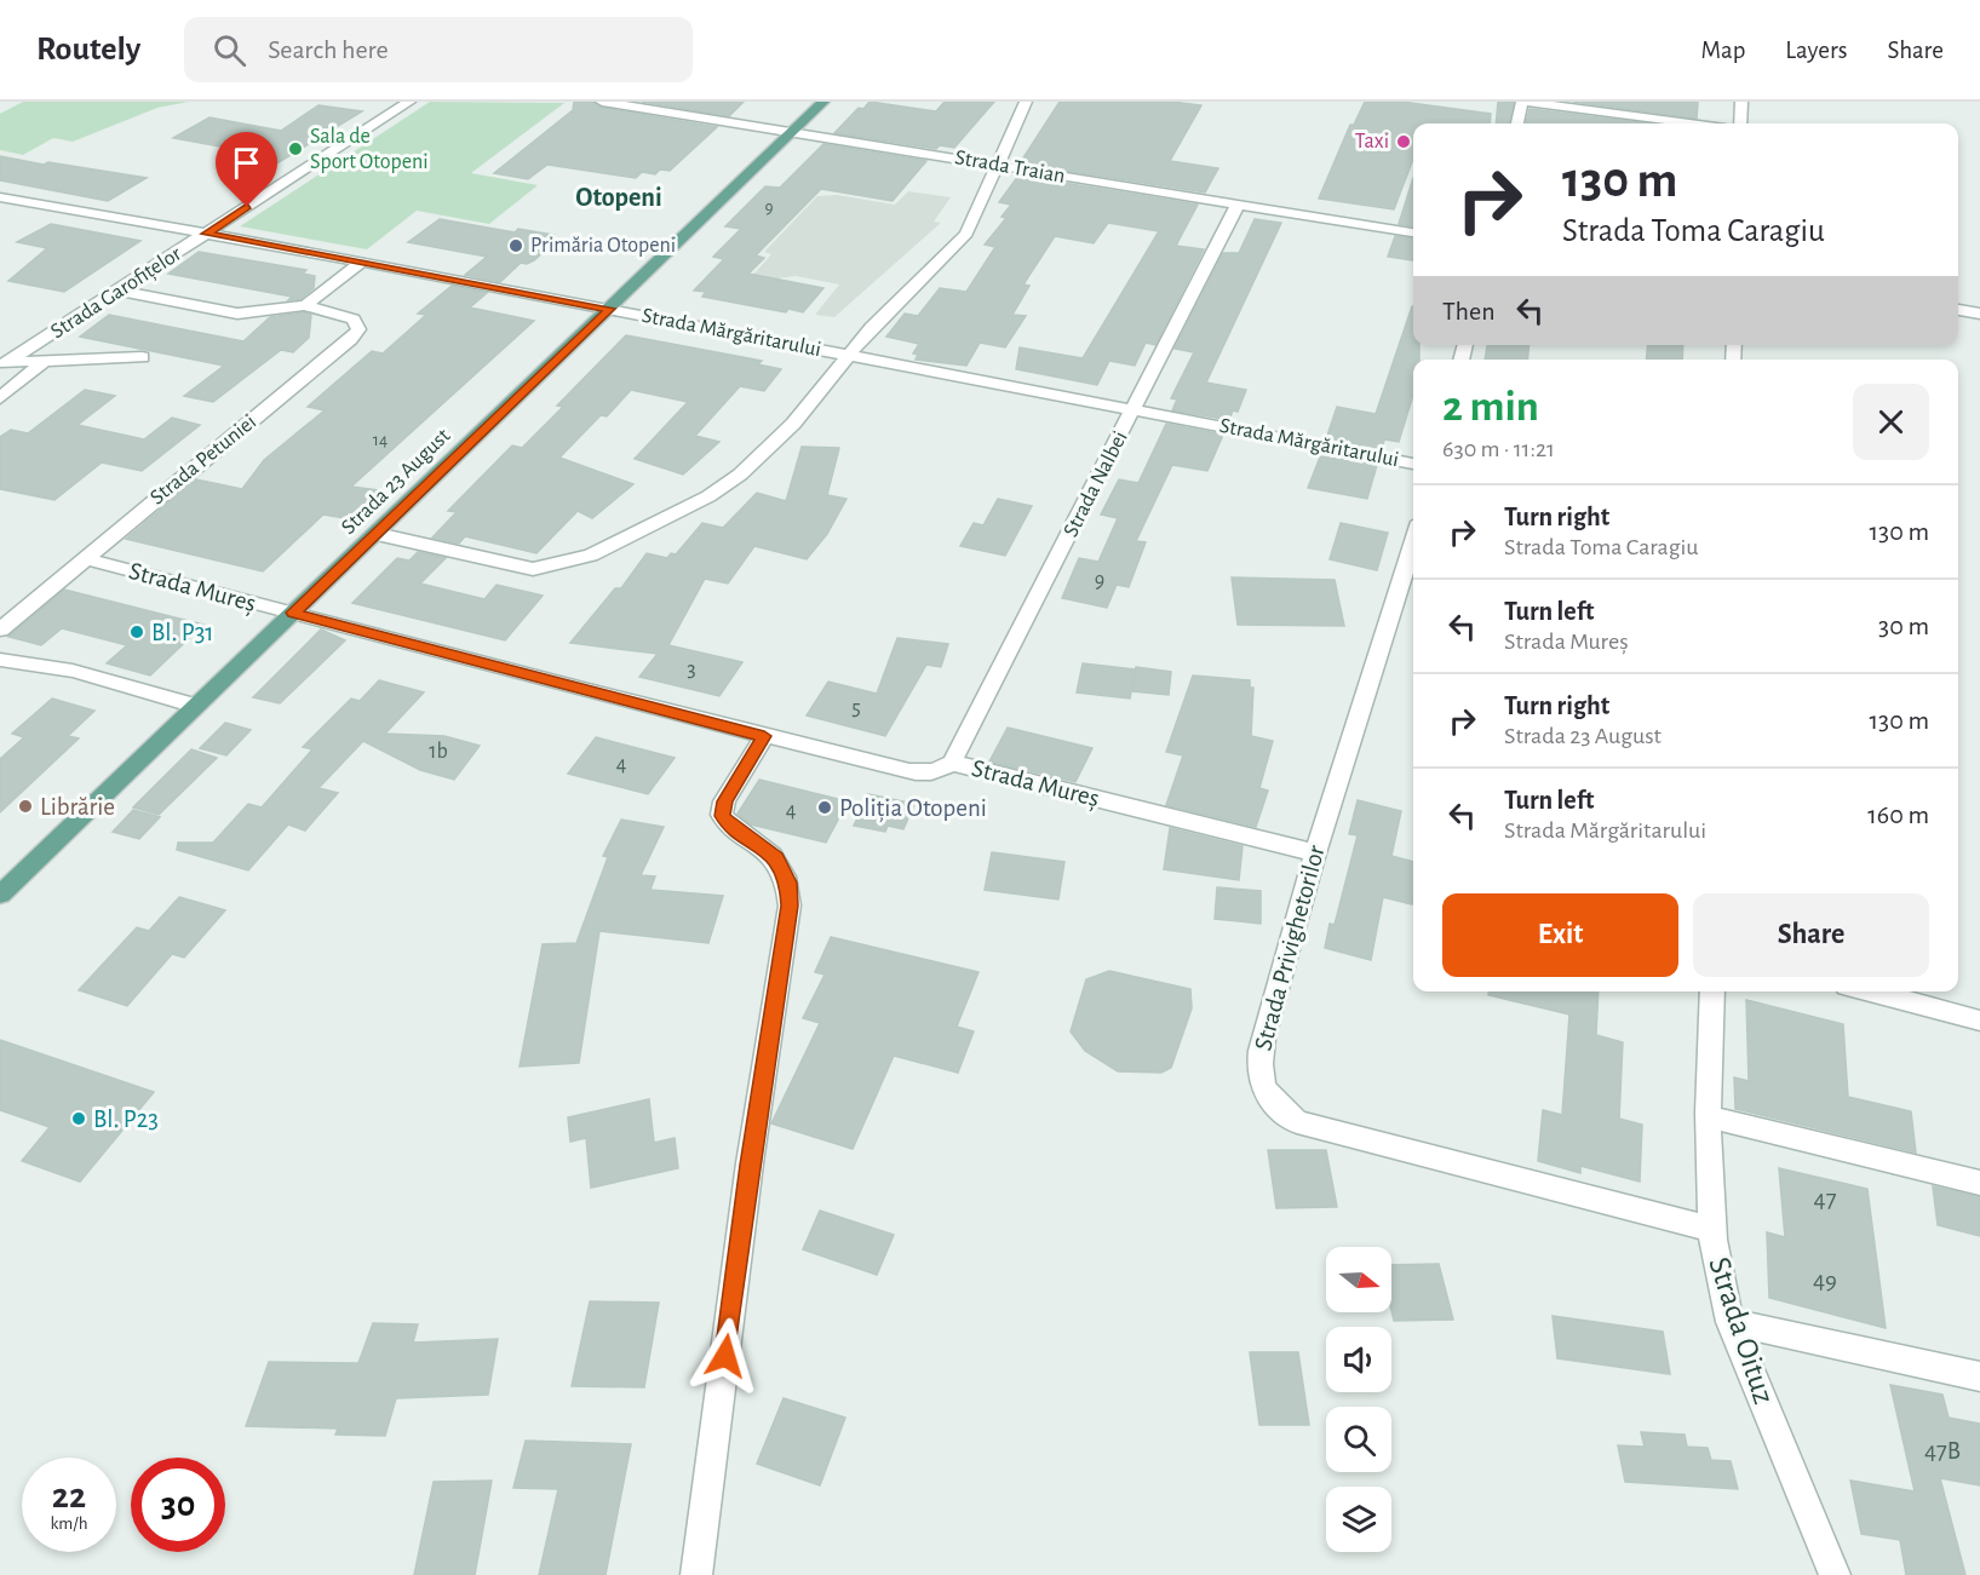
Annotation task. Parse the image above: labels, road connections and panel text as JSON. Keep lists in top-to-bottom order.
{
  "streets": {
    "main road": ["Strada 23 August"],
    "street": [
      "Strada Traian",
      "Strada Garofițelor",
      "Strada Mărgăritarului",
      "Strada Petuniei",
      "Strada Nalbei",
      "Strada Mureș",
      "Strada Privighetorilor",
      "Strada Oituz"
    ]
  },
  "crossings": [
    ["Strada Traian", "Strada 23 August"],
    ["Strada Traian", "Strada Nalbei"],
    ["Strada Garofițelor", "Strada Mărgăritarului"],
    ["Strada Mărgăritarului", "Strada 23 August"],
    ["Strada Mărgăritarului", "Strada Nalbei"],
    ["Strada Petuniei", "Strada Mureș"],
    ["Strada 23 August", "Strada Mureș"],
    ["Strada Nalbei", "Strada Mureș"],
    ["Strada Mureș", "Strada Privighetorilor"],
    ["Strada Privighetorilor", "Strada Oituz"]
  ],
  "districts": ["Otopeni"],
  "places": [
    "Taxi",
    "Sala de Sport Otopeni",
    "Primăria Otopeni",
    "Bl. P31",
    "Librărie",
    "Poliția Otopeni",
    "Bl. P23"
  ],
  "house_numbers": [
    "9",
    "14",
    "9",
    "3",
    "5",
    "1b",
    "4",
    "4",
    "47",
    "49",
    "47B"
  ],
  "north": "right",
  "page": {
    "header": "Routely",
    "search": "Search here",
    "nav": ["Map", "Layers", "Share"],
    "turn": ["130 m", "Strada Toma Caragiu"],
    "then": "Then",
    "heading": ["2 min", "630 m · 11:21"],
    "list": [
      {
        "name": "Turn right",
        "note": "Strada Toma Caragiu",
        "value": "130 m"
      },
      {
        "name": "Turn left",
        "note": "Strada Mureș",
        "value": "30 m"
      },
      {
        "name": "Turn right",
        "note": "Strada 23 August",
        "value": "130 m"
      },
      {
        "name": "Turn left",
        "note": "Strada Mărgăritarului",
        "value": "160 m"
      }
    ],
    "buttons": ["Exit", "Share"],
    "speed": "22 km/h",
    "limit": "30"
  }
}
